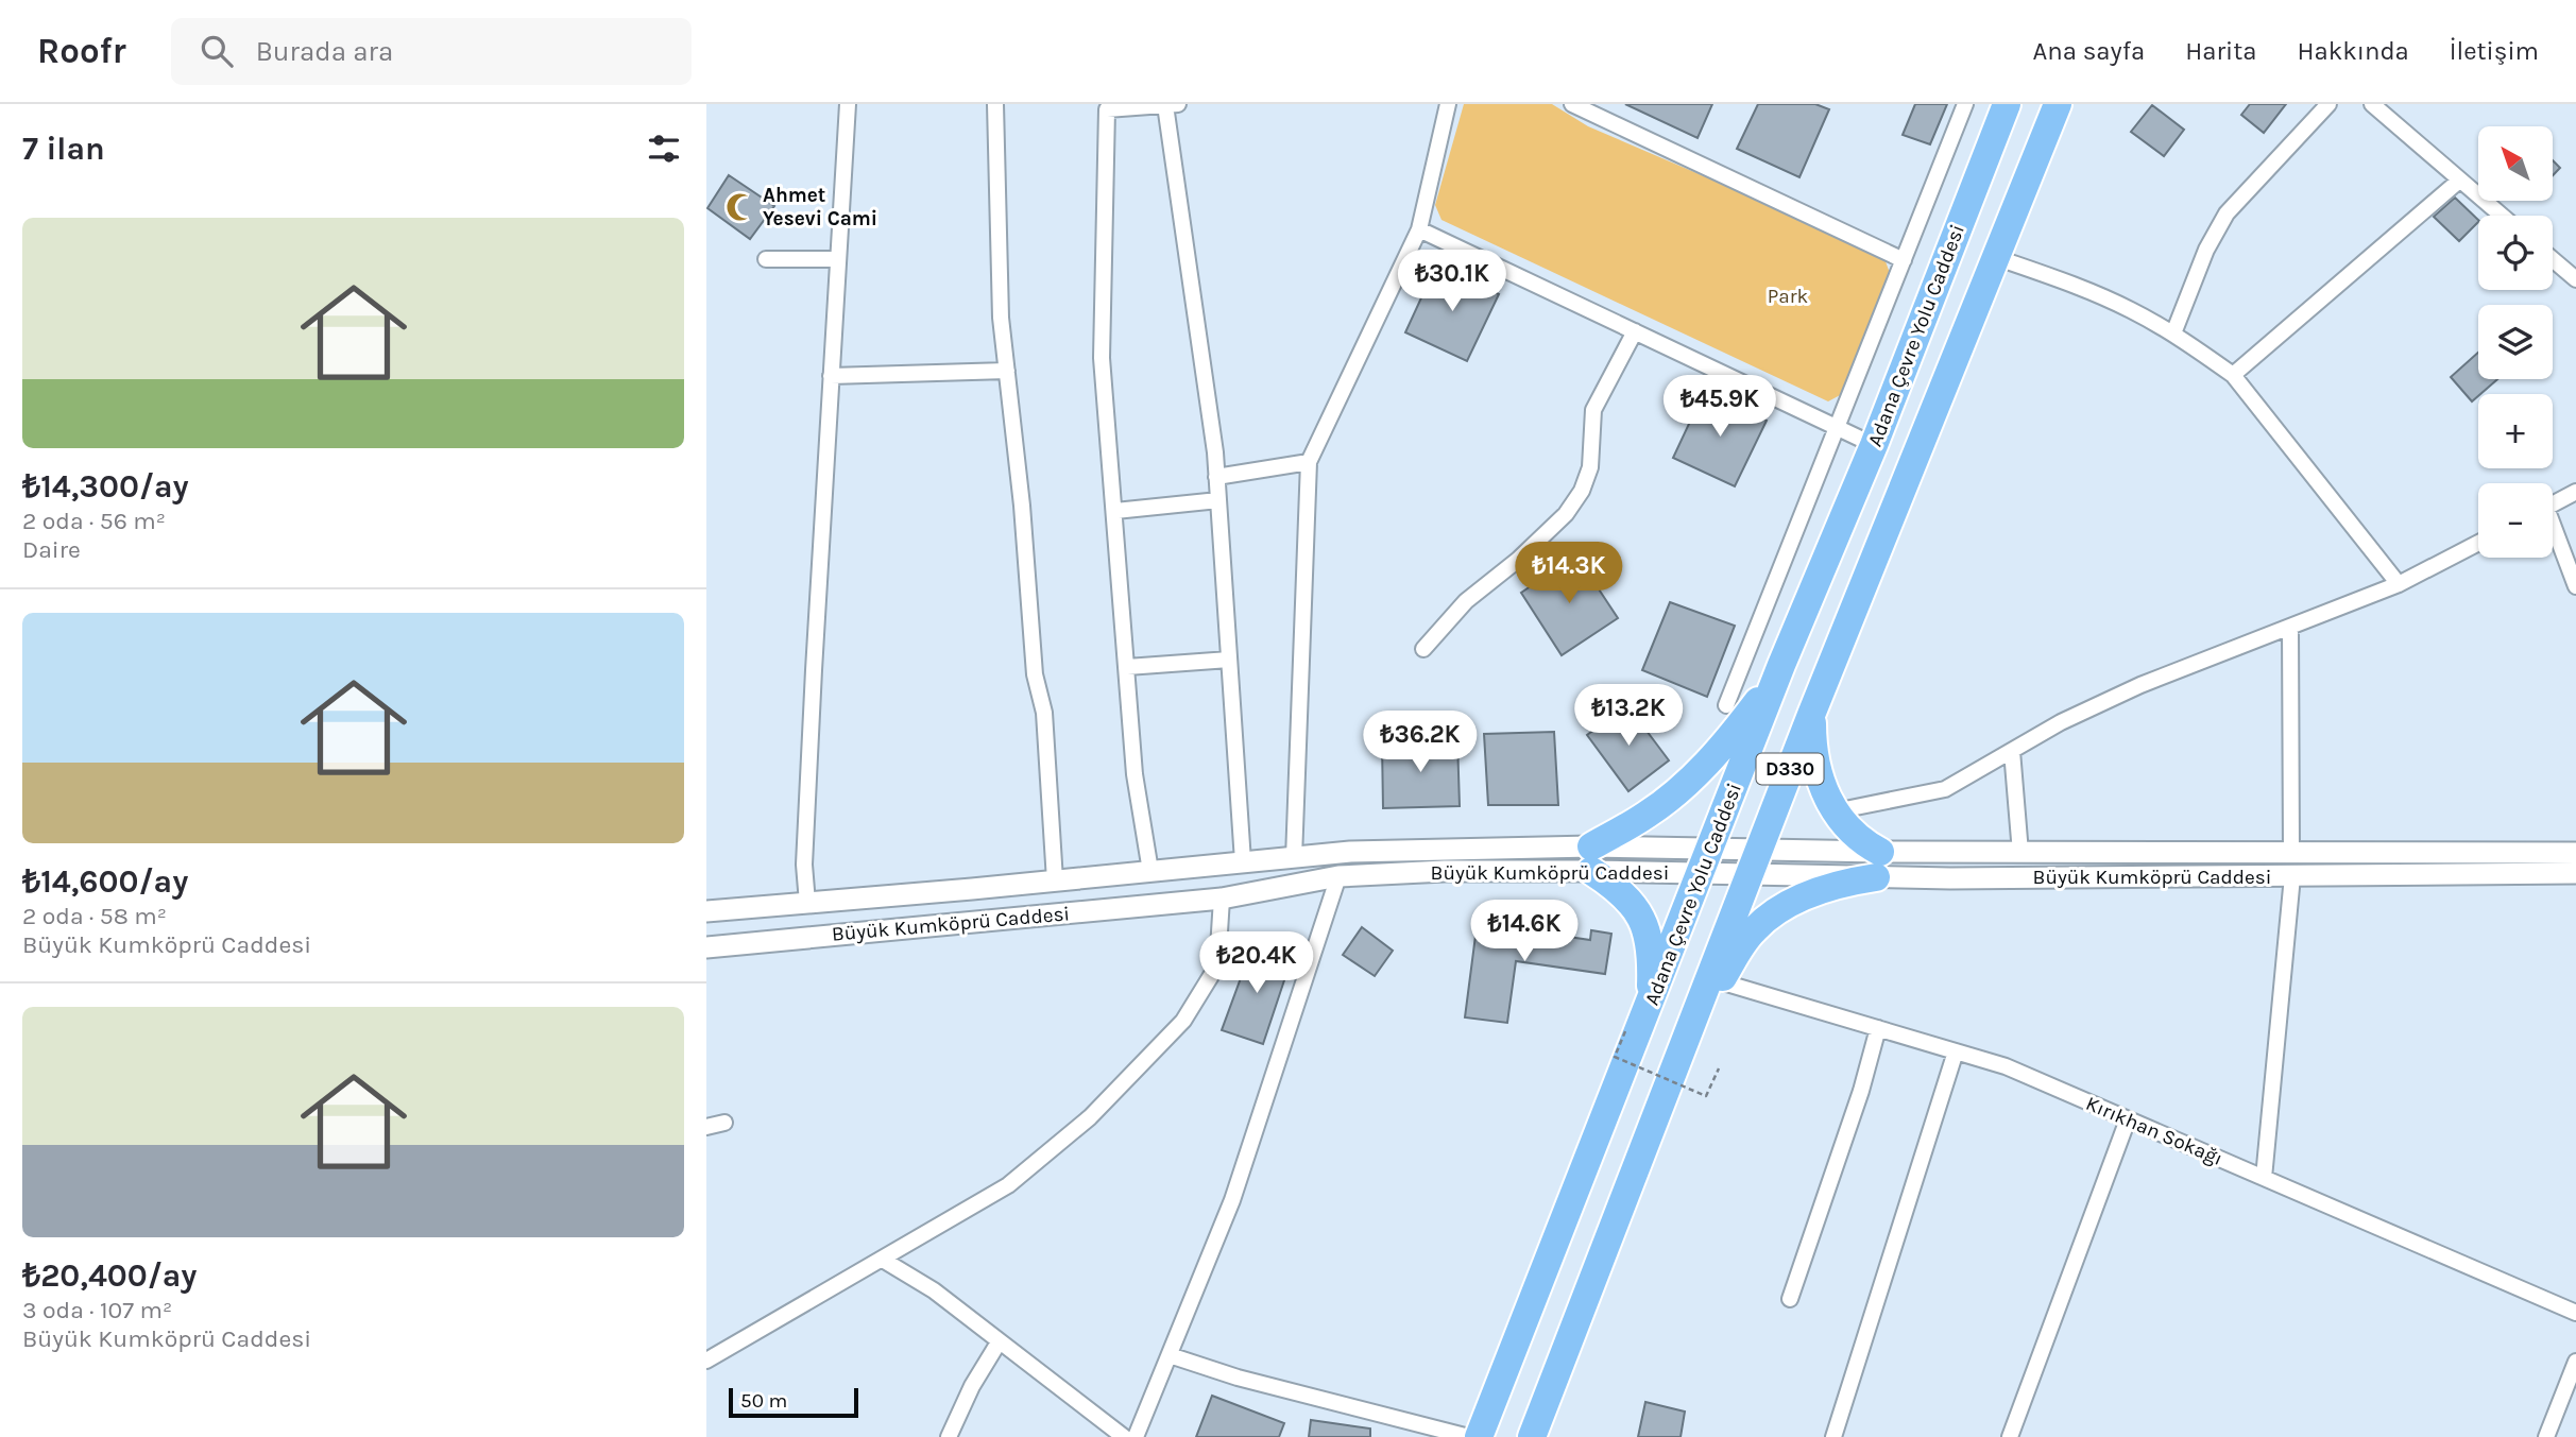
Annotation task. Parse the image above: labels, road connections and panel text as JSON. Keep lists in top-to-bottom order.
{
  "streets": {
    "highway": ["Adana Çevre Yolu Caddesi", "D330"],
    "main road": ["Büyük Kumköprü Caddesi"],
    "street": ["Kırıkhan Sokağı"]
  },
  "crossings": [
    ["Adana Çevre Yolu Caddesi", "Büyük Kumköprü Caddesi"]
  ],
  "parks": ["Park"],
  "places": {
    "mosque": ["Ahmet Yesevi Cami"]
  },
  "scale_bar": "50 m",
  "north": "top left",
  "page": {
    "header": "Roofr",
    "search": "Burada ara",
    "nav": [
      "Ana sayfa",
      "Harita",
      "Hakkında",
      "İletişim"
    ],
    "heading": "7 ilan",
    "map_buttons": ["+", "−"],
    "list": [
      {
        "name": "₺14,300/ay",
        "note": "2 oda · 56 m² · Daire"
      },
      {
        "name": "₺14,600/ay",
        "note": "2 oda · 58 m² · Büyük Kumköprü Caddesi"
      },
      {
        "name": "₺20,400/ay",
        "note": "3 oda · 107 m² · Büyük Kumköprü Caddesi"
      }
    ],
    "price": [
      "₺30.1K",
      "₺45.9K",
      "₺14.3K",
      "₺13.2K",
      "₺36.2K",
      "₺14.6K",
      "₺20.4K"
    ],
    "scale": "50 m"
  }
}
